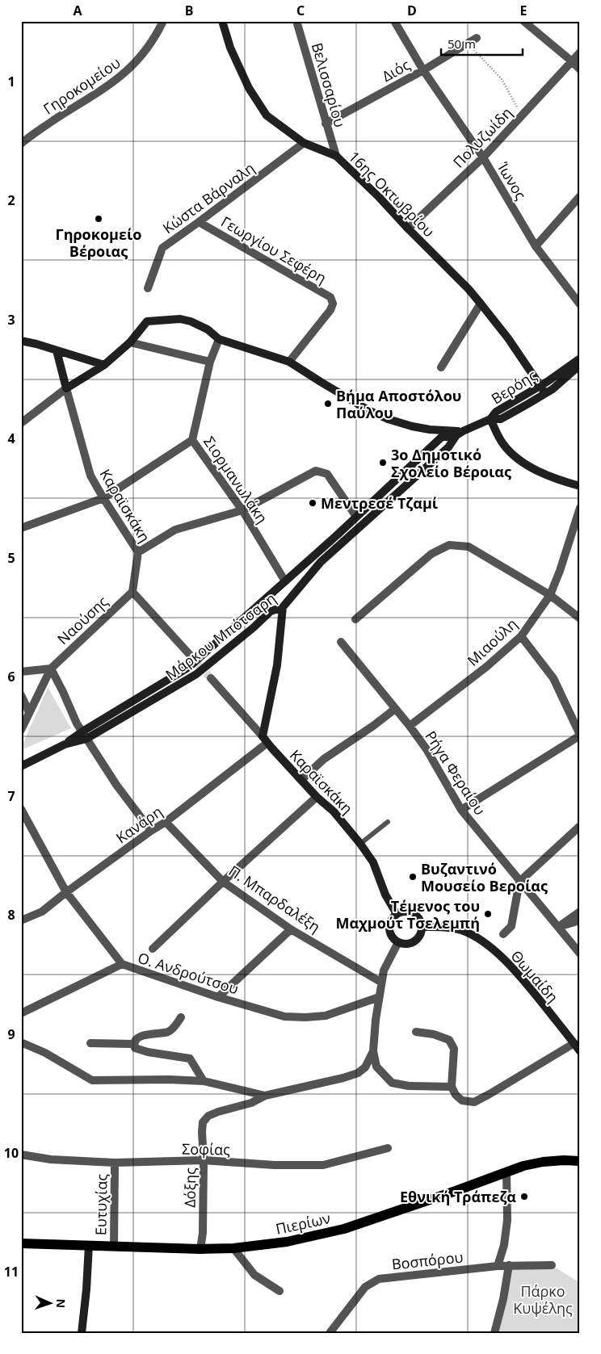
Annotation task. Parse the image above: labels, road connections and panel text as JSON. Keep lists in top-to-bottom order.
{
  "streets": {
    "main road": ["Πιερίων"],
    "street": [
      "Διός",
      "Βελισσαρίου",
      "Γηροκομείου",
      "Πολυζωίδη",
      "Ίωνος",
      "16ης Οκτωβρίου",
      "Κώστα Βάρναλη",
      "Γεωργίου Σεφέρη",
      "Βερόης",
      "Σιορμανωλάκη",
      "Καραϊσκάκη",
      "Ναούσης",
      "Μάρκου Μπότσαρη",
      "Μιαούλη",
      "Ρήγα Φεραίου",
      "Κανάρη",
      "Π. Μπαρδαλέξη",
      "Ο. Ανδρούτσου",
      "Θωμαίδη",
      "Σοφίας",
      "Δόξης",
      "Ευτυχίας",
      "Βοσπόρου"
    ]
  },
  "crossings": [
    ["Διός", "Βελισσαρίου"],
    ["Διός", "Ίωνος"],
    ["Βελισσαρίου", "16ης Οκτωβρίου"],
    ["Πολυζωίδη", "Ίωνος"],
    ["Πολυζωίδη", "16ης Οκτωβρίου"],
    ["16ης Οκτωβρίου", "Κώστα Βάρναλη"],
    ["16ης Οκτωβρίου", "Βερόης"],
    ["Κώστα Βάρναλη", "Γεωργίου Σεφέρη"],
    ["Βερόης", "Μάρκου Μπότσαρη"],
    ["Σιορμανωλάκη", "Μάρκου Μπότσαρη"],
    ["Καραϊσκάκη", "Ναούσης"],
    ["Καραϊσκάκη", "Κανάρη"],
    ["Καραϊσκάκη", "Θωμαίδη"],
    ["Μιαούλη", "Ρήγα Φεραίου"],
    ["Κανάρη", "Π. Μπαρδαλέξη"],
    ["Κανάρη", "Ο. Ανδρούτσου"],
    ["Σοφίας", "Δόξης"],
    ["Σοφίας", "Ευτυχίας"],
    ["Δόξης", "Πιερίων"],
    ["Ευτυχίας", "Πιερίων"]
  ],
  "parks": ["Πάρκο Κυψέλης"],
  "places": [
    "Γηροκομείο Βέροιας",
    "Βήμα Αποστόλου Παύλου",
    "3ο Δημοτικό Σχολείο Βέροιας",
    "Μεντρεσέ Τζαμί",
    "Βυζαντινό Μουσείο Βεροίας",
    "Τέμενος του Μαχμούτ Τσελεμπή",
    "Εθνική Τράπεζα"
  ],
  "scale_bar": "50 m",
  "north": "right",
  "grid": {
    "columns": [
      "A",
      "B",
      "C",
      "D",
      "E"
    ],
    "rows": [
      "1",
      "2",
      "3",
      "4",
      "5",
      "6",
      "7",
      "8",
      "9",
      "10",
      "11"
    ]
  }
}
